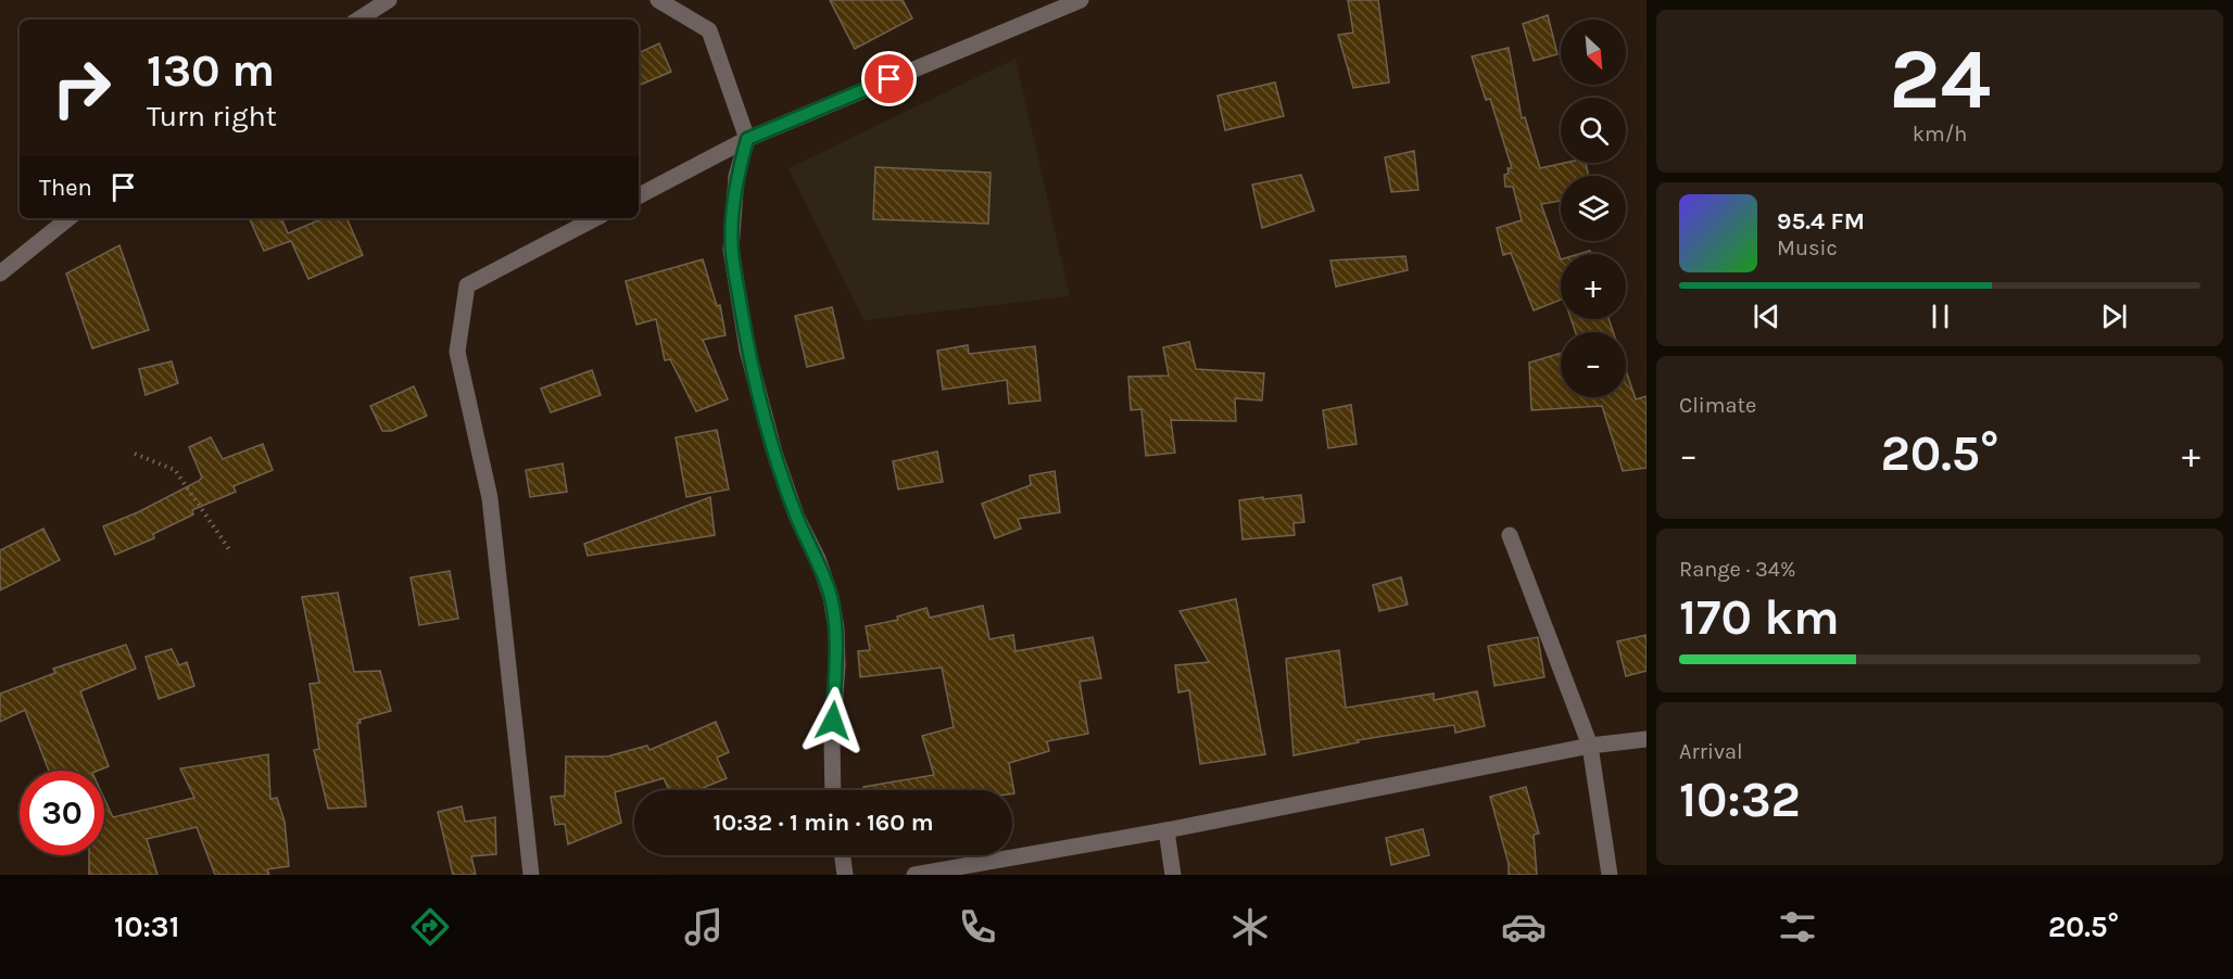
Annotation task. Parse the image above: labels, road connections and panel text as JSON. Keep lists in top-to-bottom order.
{
  "north": "bottom right",
  "page": {
    "tile": [
      ["24", "km/h"],
      "Climate",
      ["Range · 34%", "170 km"],
      ["Arrival", "10:32"]
    ],
    "map_buttons": ["+", "−"],
    "turn": ["130 m", "Turn right"],
    "then": "Then",
    "song": ["95.4 FM", "Music"],
    "heat": ["−", "20.5°", "+"],
    "limit": "30",
    "trip": "10:32 · 1 min · 160 m",
    "tabs": ["10:31", "20.5°"]
  }
}
